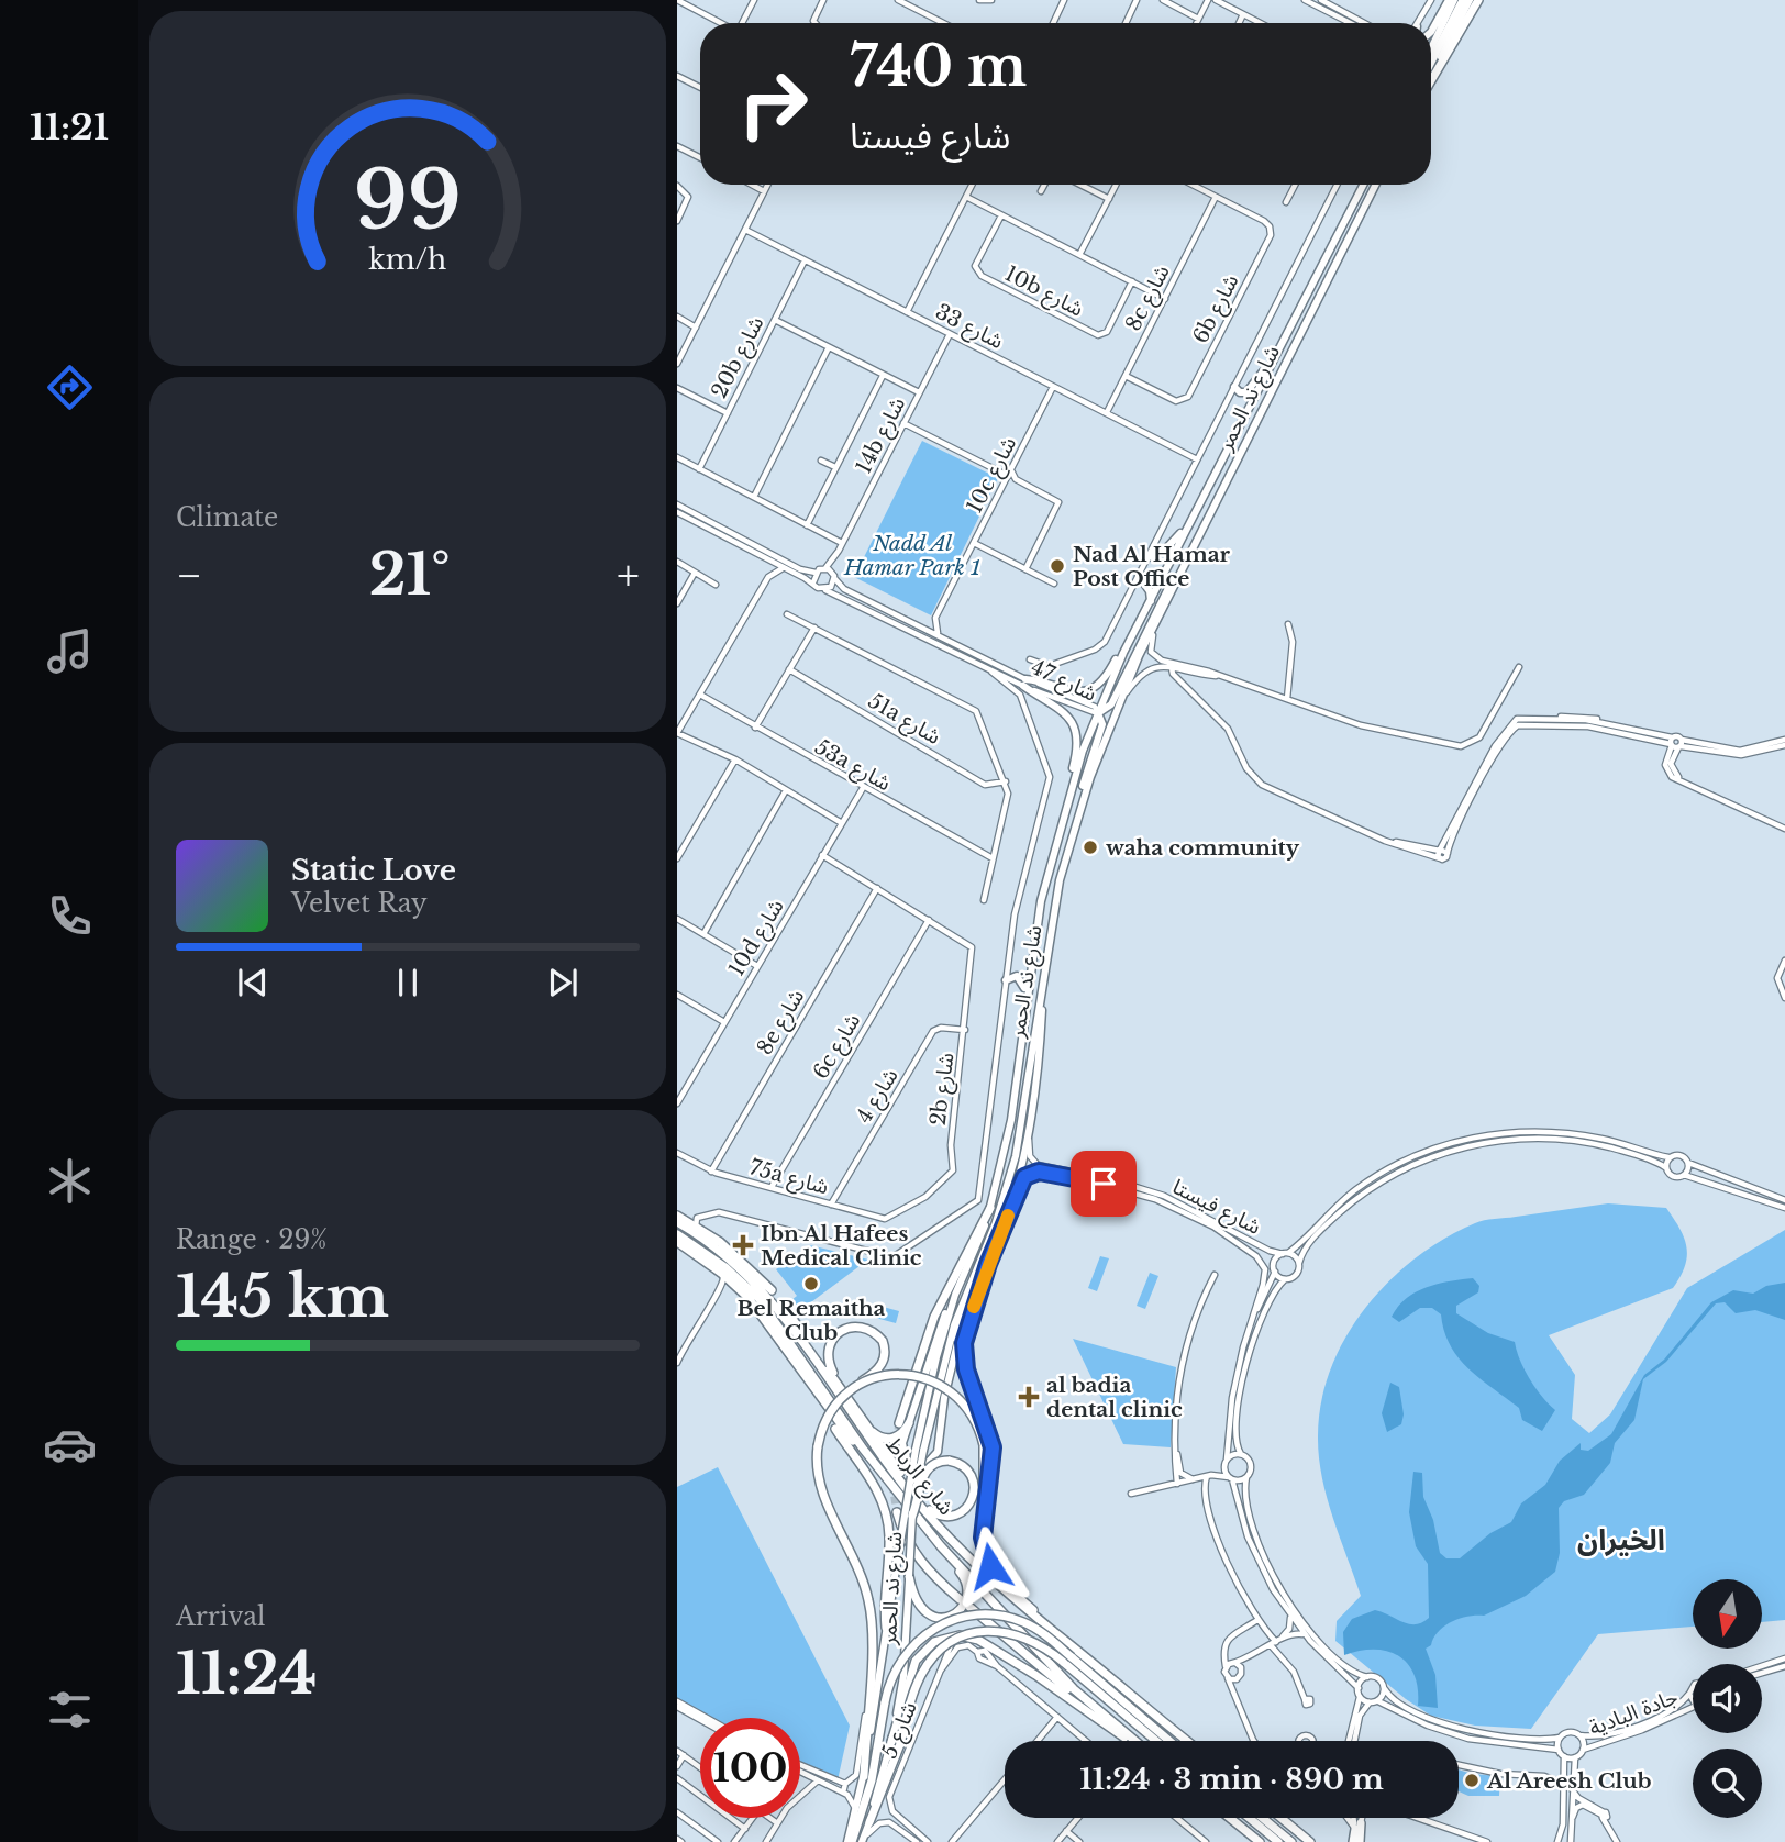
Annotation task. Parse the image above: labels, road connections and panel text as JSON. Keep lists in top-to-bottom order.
{
  "streets": {
    "highway": ["شارع الرباط"],
    "main road": ["شارع ند الحمر"],
    "street": [
      "10b شارع",
      "8c شارع",
      "6b شارع",
      "شارع 33",
      "20b شارع",
      "14b شارع",
      "10c شارع",
      "شارع 47",
      "51a شارع",
      "53a شارع",
      "10d شارع",
      "8e شارع",
      "6c شارع",
      "2b شارع",
      "شارع 4",
      "75a شارع",
      "شارع فيستا",
      "جادة البادية",
      "شارع 5"
    ]
  },
  "crossings": [
    ["8c شارع", "6b شارع"],
    ["8c شارع", "شارع 33"],
    ["شارع 33", "20b شارع"],
    ["شارع 33", "شارع ند الحمر"],
    ["شارع 33", "14b شارع"],
    ["شارع 33", "10c شارع"],
    ["شارع ند الحمر", "شارع 47"],
    ["14b شارع", "شارع 47"],
    ["53a شارع", "10d شارع"],
    ["8e شارع", "75a شارع"],
    ["6c شارع", "2b شارع"],
    ["6c شارع", "75a شارع"],
    ["2b شارع", "شارع 4"],
    ["2b شارع", "75a شارع"],
    ["شارع 4", "75a شارع"]
  ],
  "districts": ["الخيران"],
  "parks": ["Nadd Al Hamar Park 1"],
  "places": {
    "other": [
      "Nad Al Hamar Post Office",
      "waha community",
      "Bel Remaitha Club",
      "Al Areesh Club"
    ],
    "health": ["Ibn Al Hafees Medical Clinic", "al badia dental clinic"]
  },
  "north": "bottom",
  "page": {
    "tabs": "11:21",
    "turn": ["740 m", "شارع فيستا"],
    "tile": [
      "Climate",
      ["Range · 29%", "145 km"],
      ["Arrival", "11:24"]
    ],
    "heat": ["−", "21°", "+"],
    "song": ["Static Love", "Velvet Ray"],
    "limit": "100",
    "trip": "11:24 · 3 min · 890 m",
    "gauge": ["99", "km/h"]
  }
}
